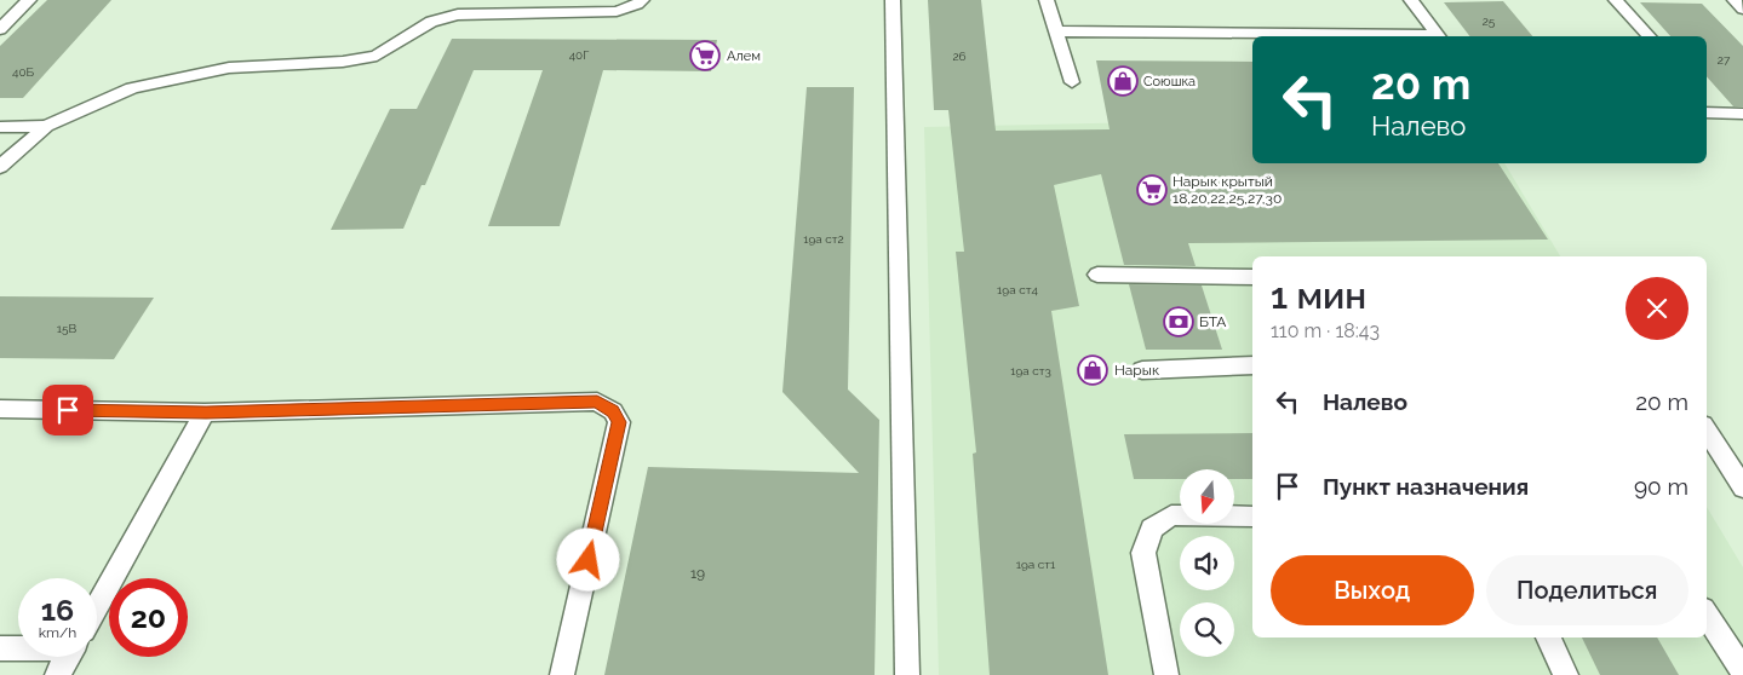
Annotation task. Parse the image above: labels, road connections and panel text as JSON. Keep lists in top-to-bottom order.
{
  "places": {
    "supermarket": ["Алем", "Нарык крытый 18,20,22,25,27,30"],
    "shop": ["Союшка", "Нарык"],
    "bank": ["БТА"]
  },
  "house_numbers": [
    "25",
    "40Г",
    "26",
    "27",
    "40Б",
    "19а ст2",
    "19а ст4",
    "15В",
    "19а ст3",
    "19а ст1",
    "19"
  ],
  "north": "bottom",
  "page": {
    "turn": ["20 m", "Налево"],
    "heading": ["1 мин", "110 m · 18:43"],
    "list": [
      {
        "name": "Налево",
        "value": "20 m"
      },
      {
        "name": "Пункт назначения",
        "value": "90 m"
      }
    ],
    "buttons": ["Выход", "Поделиться"],
    "speed": "16 km/h",
    "limit": "20"
  }
}
